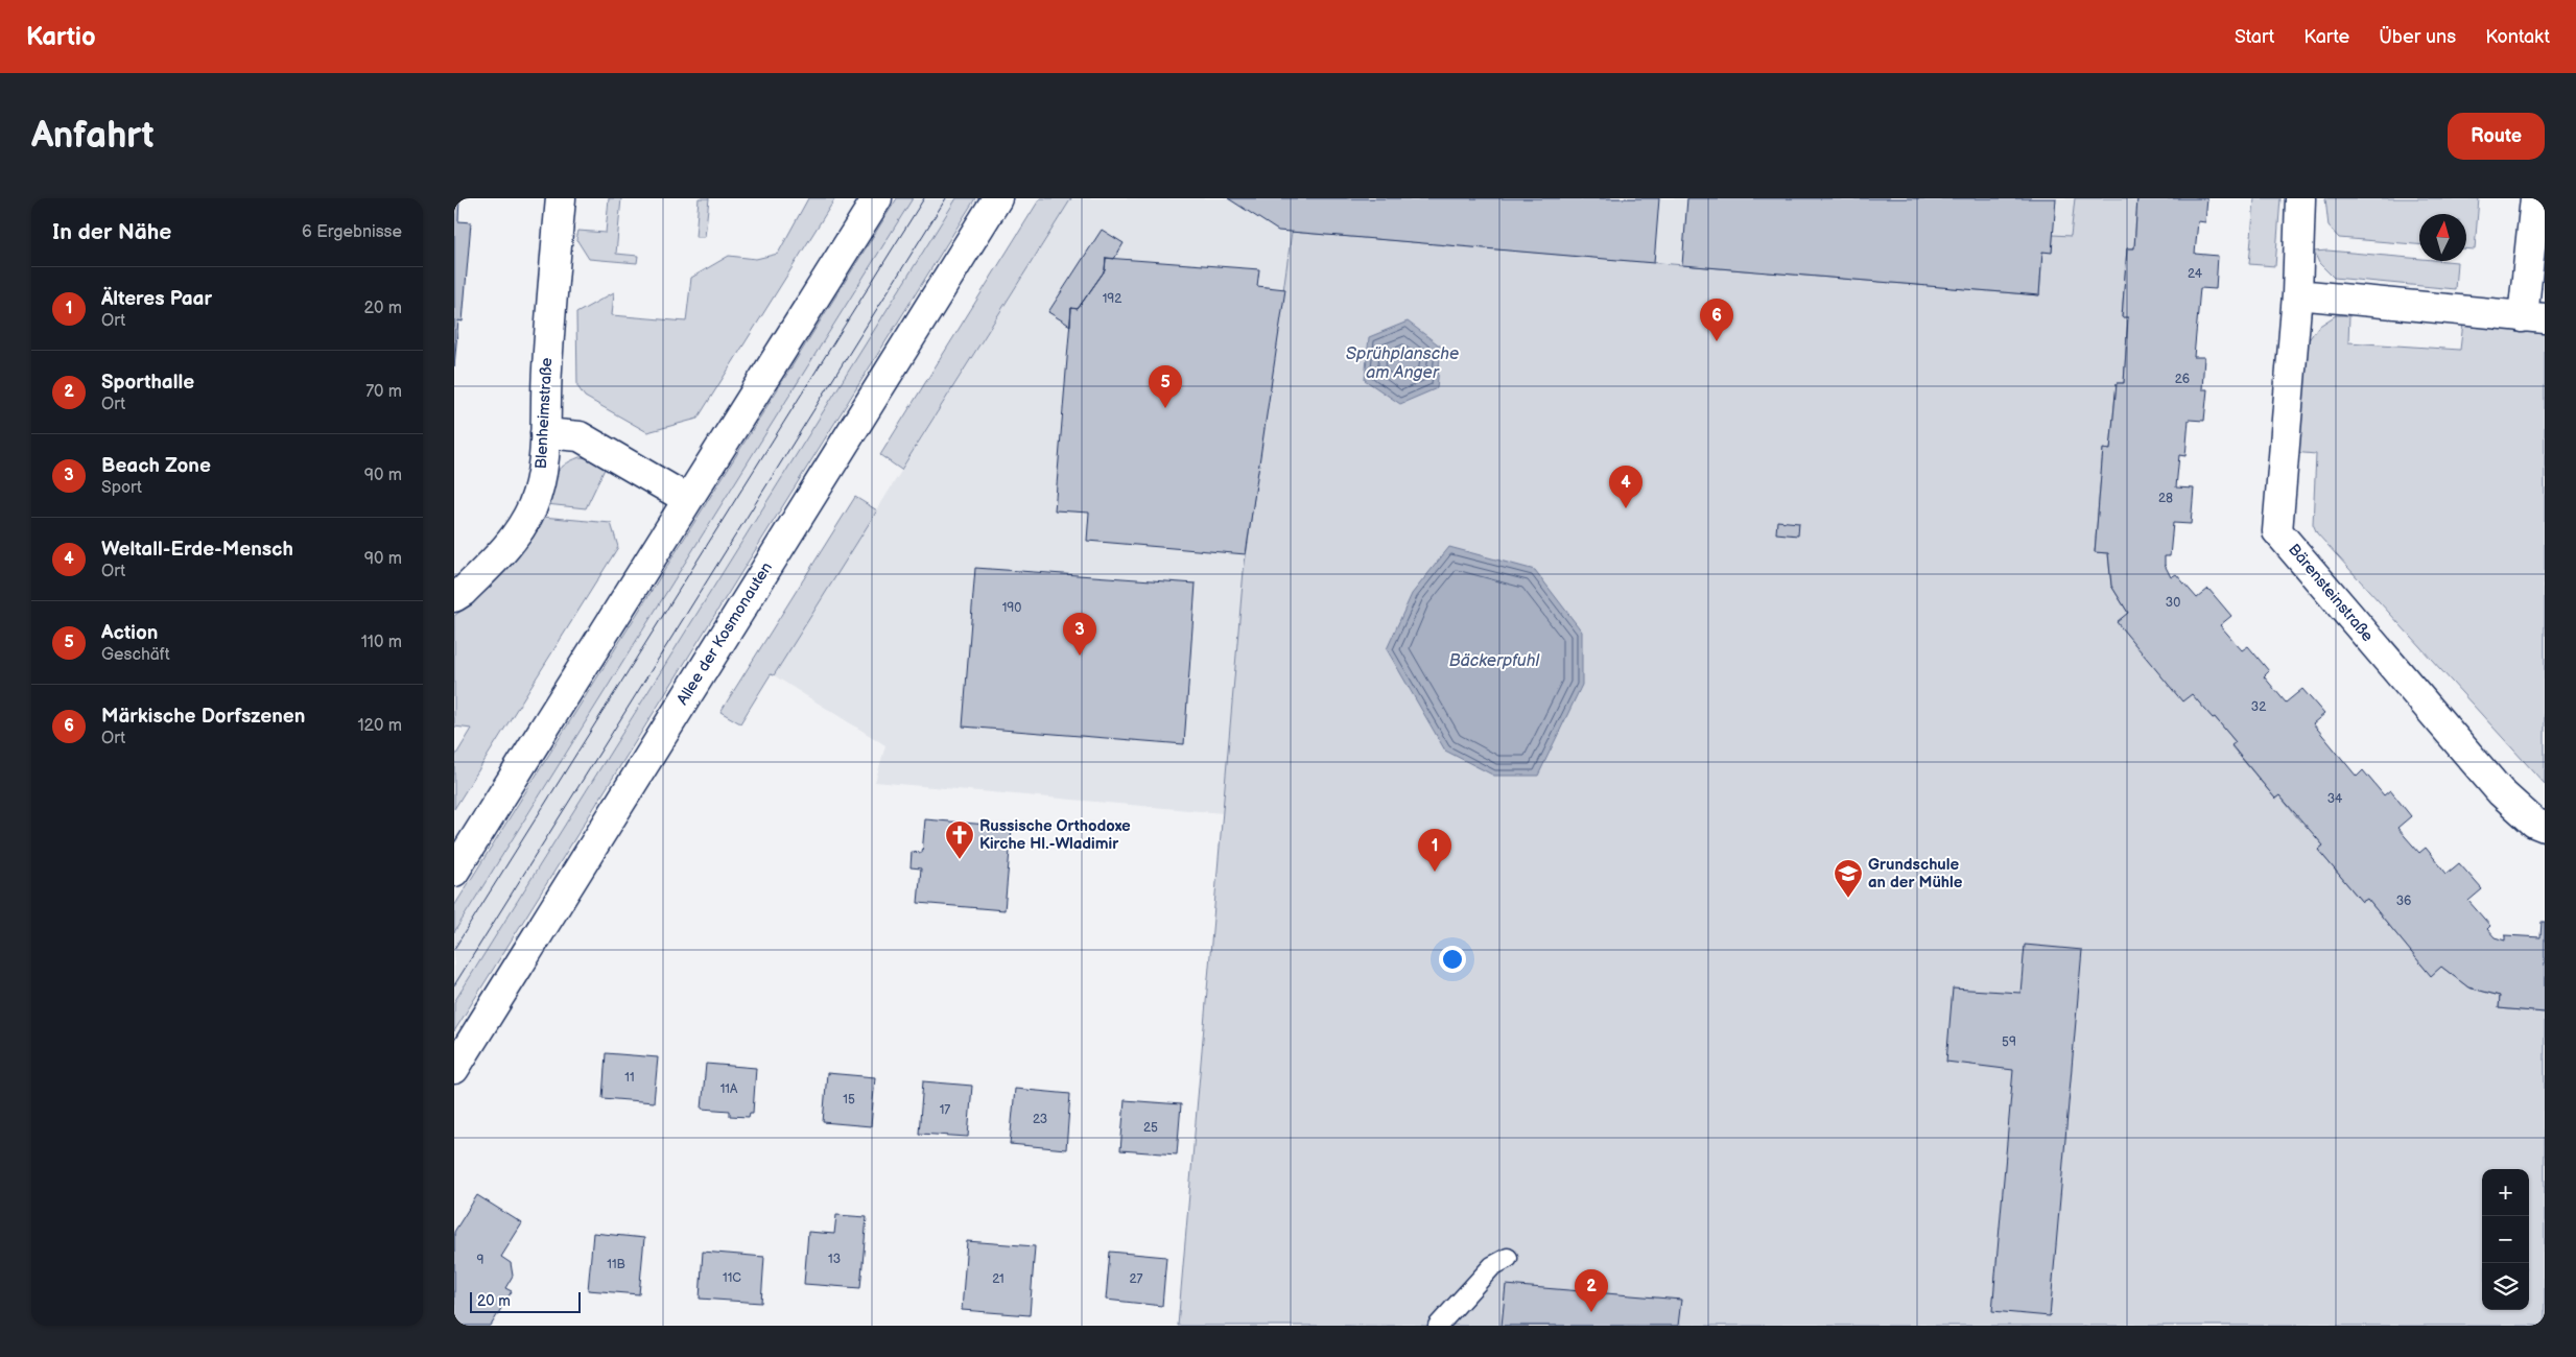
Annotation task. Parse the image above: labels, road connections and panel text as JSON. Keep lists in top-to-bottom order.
{
  "streets": {
    "main road": ["Blenheimstraße", "Bärensteinstraße", "Allee der Kosmonauten"]
  },
  "water": ["Sprühplansche am Anger", "Bäckerpfuhl"],
  "places": {
    "church": ["Russische Orthodoxe Kirche Hl.-Wladimir"],
    "school or university": ["Grundschule an der Mühle"]
  },
  "house_numbers": [
    "24",
    "192",
    "26",
    "28",
    "30",
    "190",
    "32",
    "34",
    "36",
    "59",
    "11",
    "11A",
    "15",
    "17",
    "23",
    "25",
    "13",
    "9",
    "11B",
    "11C",
    "21",
    "27"
  ],
  "scale_bar": "20 m",
  "north": "top",
  "page": {
    "header": "Kartio",
    "nav": [
      "Start",
      "Karte",
      "Über uns",
      "Kontakt"
    ],
    "buttons": "Route",
    "title": "Anfahrt",
    "heading": ["In der Nähe", "6 Ergebnisse"],
    "list": [
      {
        "mark": "1",
        "name": "Älteres Paar",
        "note": "Ort",
        "value": "20 m"
      },
      {
        "mark": "2",
        "name": "Sporthalle",
        "note": "Ort",
        "value": "70 m"
      },
      {
        "mark": "3",
        "name": "Beach Zone",
        "note": "Sport",
        "value": "90 m"
      },
      {
        "mark": "4",
        "name": "Weltall-Erde-Mensch",
        "note": "Ort",
        "value": "90 m"
      },
      {
        "mark": "5",
        "name": "Action",
        "note": "Geschäft",
        "value": "110 m"
      },
      {
        "mark": "6",
        "name": "Märkische Dorfszenen",
        "note": "Ort",
        "value": "120 m"
      }
    ],
    "pins": [
      "6",
      "5",
      "4",
      "3",
      "1",
      "2"
    ],
    "map_buttons": ["+", "−"],
    "scale": "20 m"
  }
}
